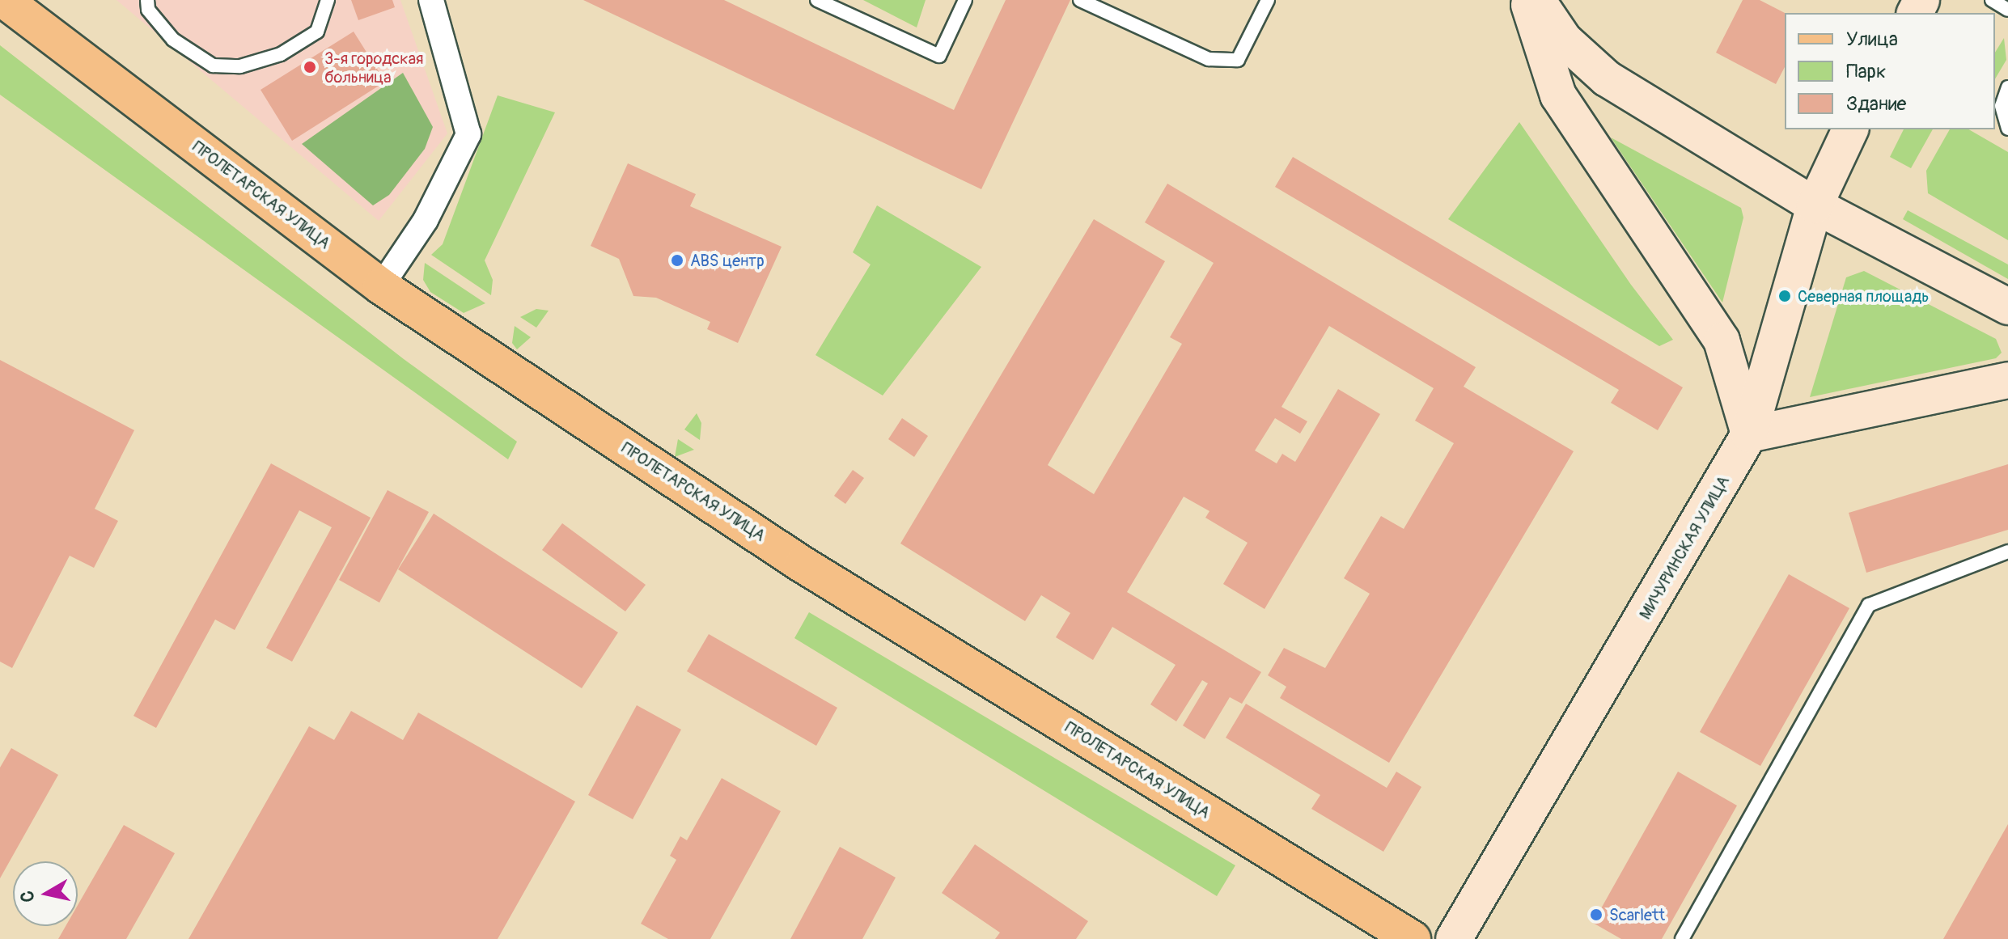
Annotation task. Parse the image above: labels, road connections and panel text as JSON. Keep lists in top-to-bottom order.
{
  "streets": {
    "main road": ["ПРОЛЕТАРСКАЯ УЛИЦА", "МИЧУРИНСКАЯ УЛИЦА"]
  },
  "places": [
    "3-я городская больница",
    "ABS центр",
    "Северная площадь",
    "Scarlett"
  ],
  "legend": ["Улица", "Парк", "Здание"],
  "north": "left"
}
